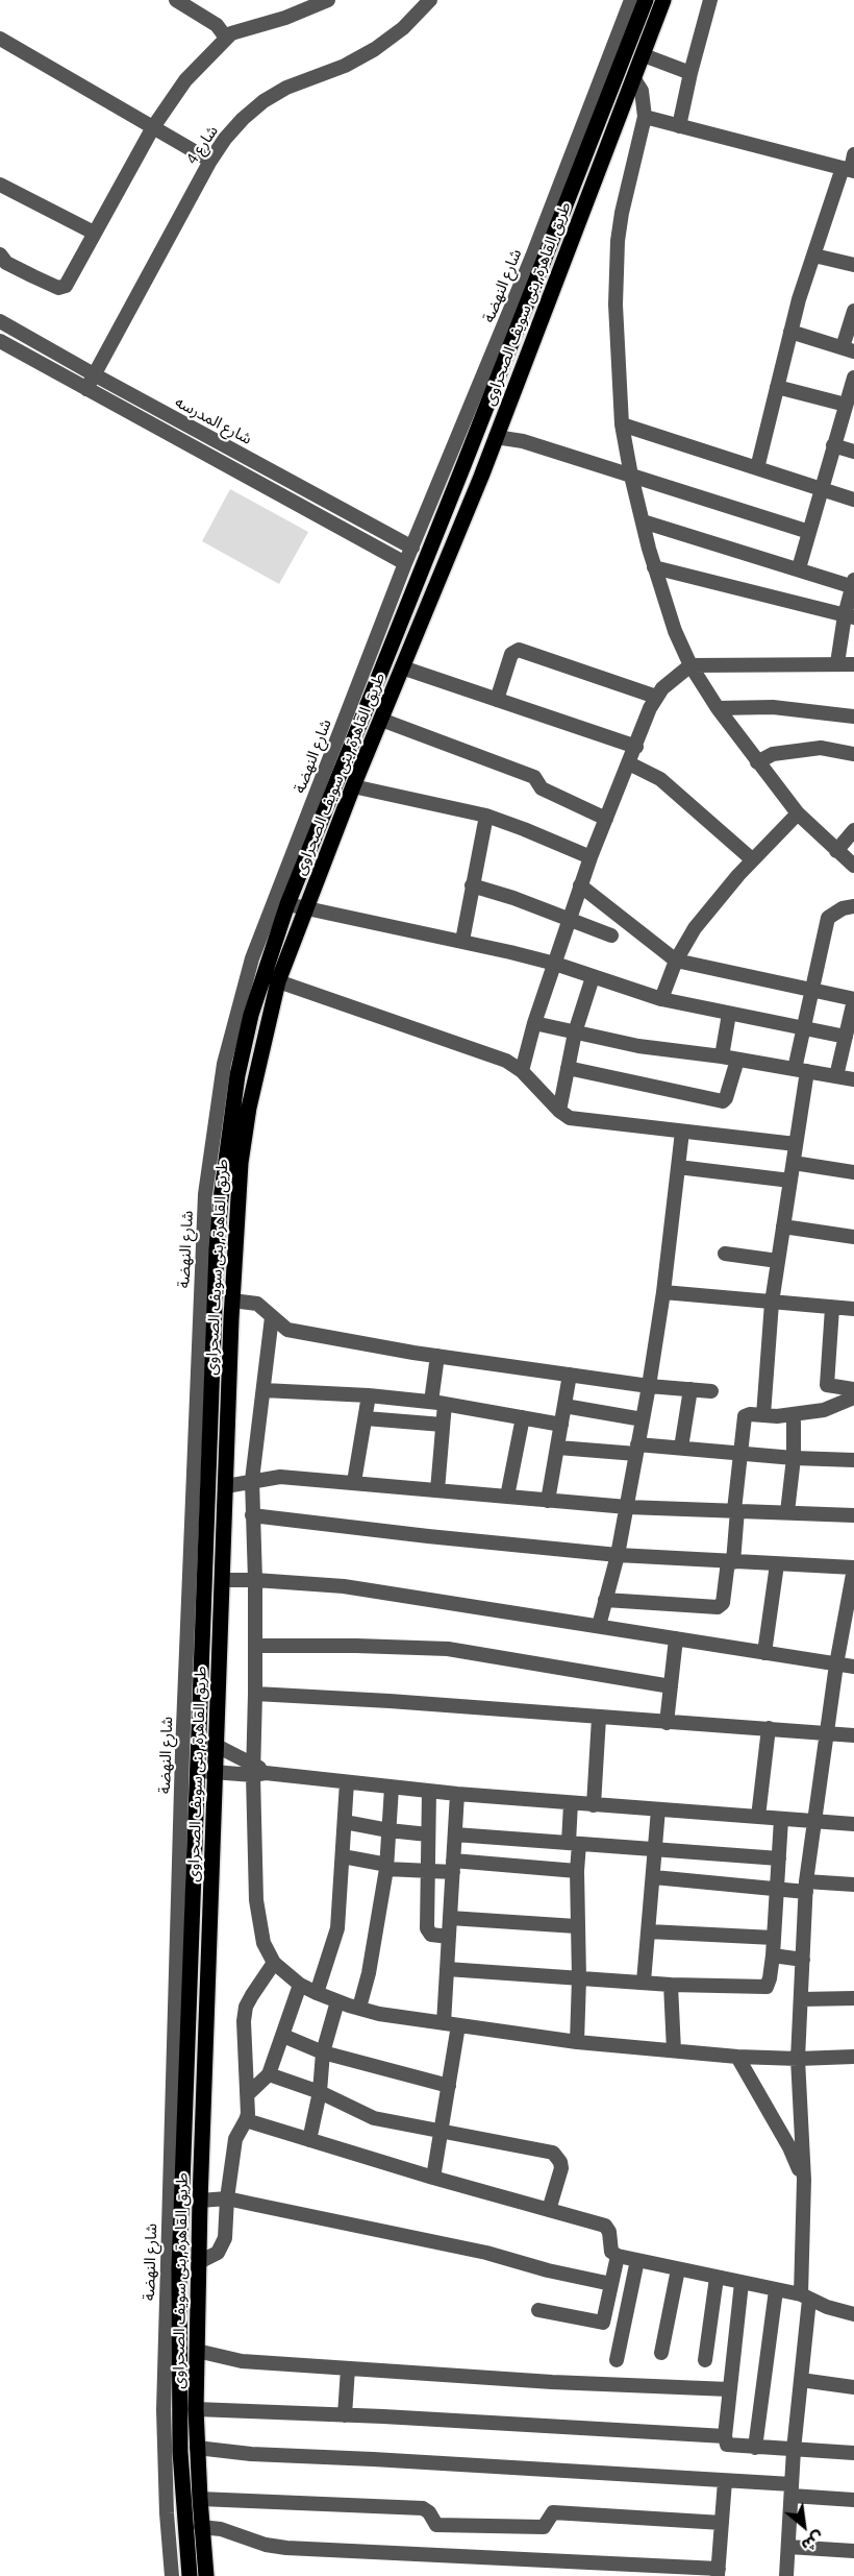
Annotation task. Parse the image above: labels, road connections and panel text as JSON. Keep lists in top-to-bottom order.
{
  "streets": {
    "main road": ["طريق القاهرة, بنى سويف الصحراوى"],
    "street": ["شارع 4", "شارع النهضة", "شارع المدرسه"]
  },
  "crossings": [
    ["شارع 4", "شارع المدرسه"],
    ["شارع النهضة", "طريق القاهرة, بنى سويف الصحراوى"],
    ["شارع النهضة", "شارع المدرسه"]
  ],
  "north": "bottom right"
}
